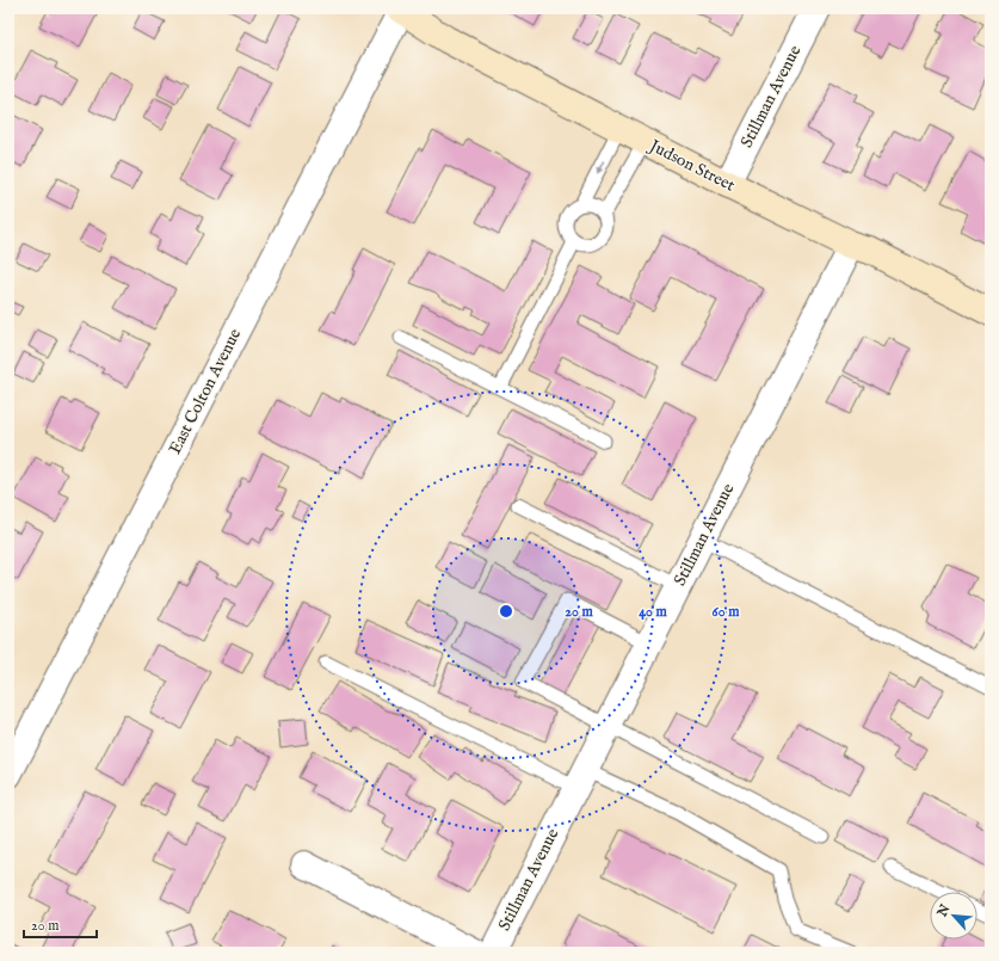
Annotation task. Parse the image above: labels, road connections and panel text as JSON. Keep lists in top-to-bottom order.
{
  "streets": {
    "main road": ["Judson Street"],
    "street": ["Stillman Avenue", "East Colton Avenue"]
  },
  "crossings": [
    ["Stillman Avenue", "Judson Street"],
    ["Judson Street", "East Colton Avenue"]
  ],
  "scale_bar": "20 m",
  "north": "top left",
  "rings": ["20 m", "40 m", "60 m"]
}
